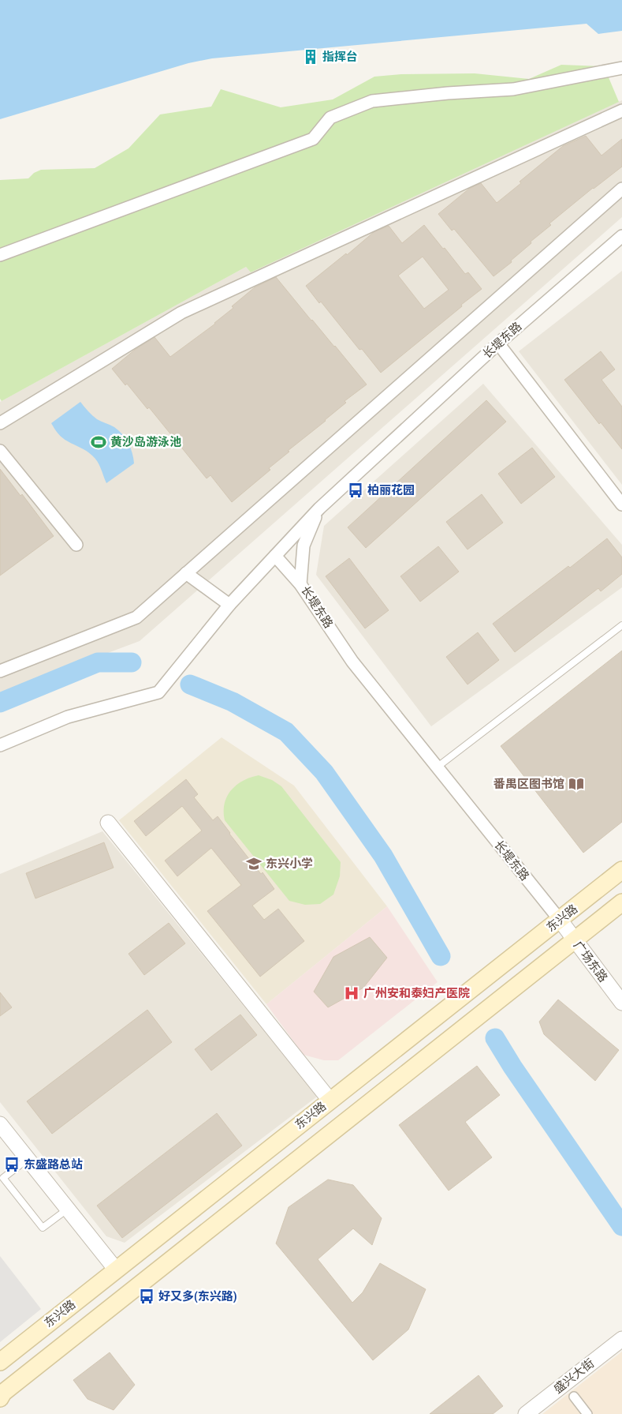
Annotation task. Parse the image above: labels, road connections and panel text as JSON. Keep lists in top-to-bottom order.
{
  "streets": {
    "main road": ["东兴路"],
    "street": ["长堤东路", "广场东路", "盛兴大街"]
  },
  "crossings": [
    ["长堤东路", "东兴路"],
    ["长堤东路", "广场东路"],
    ["东兴路", "广场东路"]
  ],
  "places": {
    "building": ["指挥台"],
    "sports": ["黄沙岛游泳池"],
    "bus stop": ["柏丽花园", "东盛路总站", "好又多(东兴路)"],
    "library": ["番禺区图书馆"],
    "school or university": ["东兴小学"],
    "hospital": ["广州安和泰妇产医院"]
  }
}
